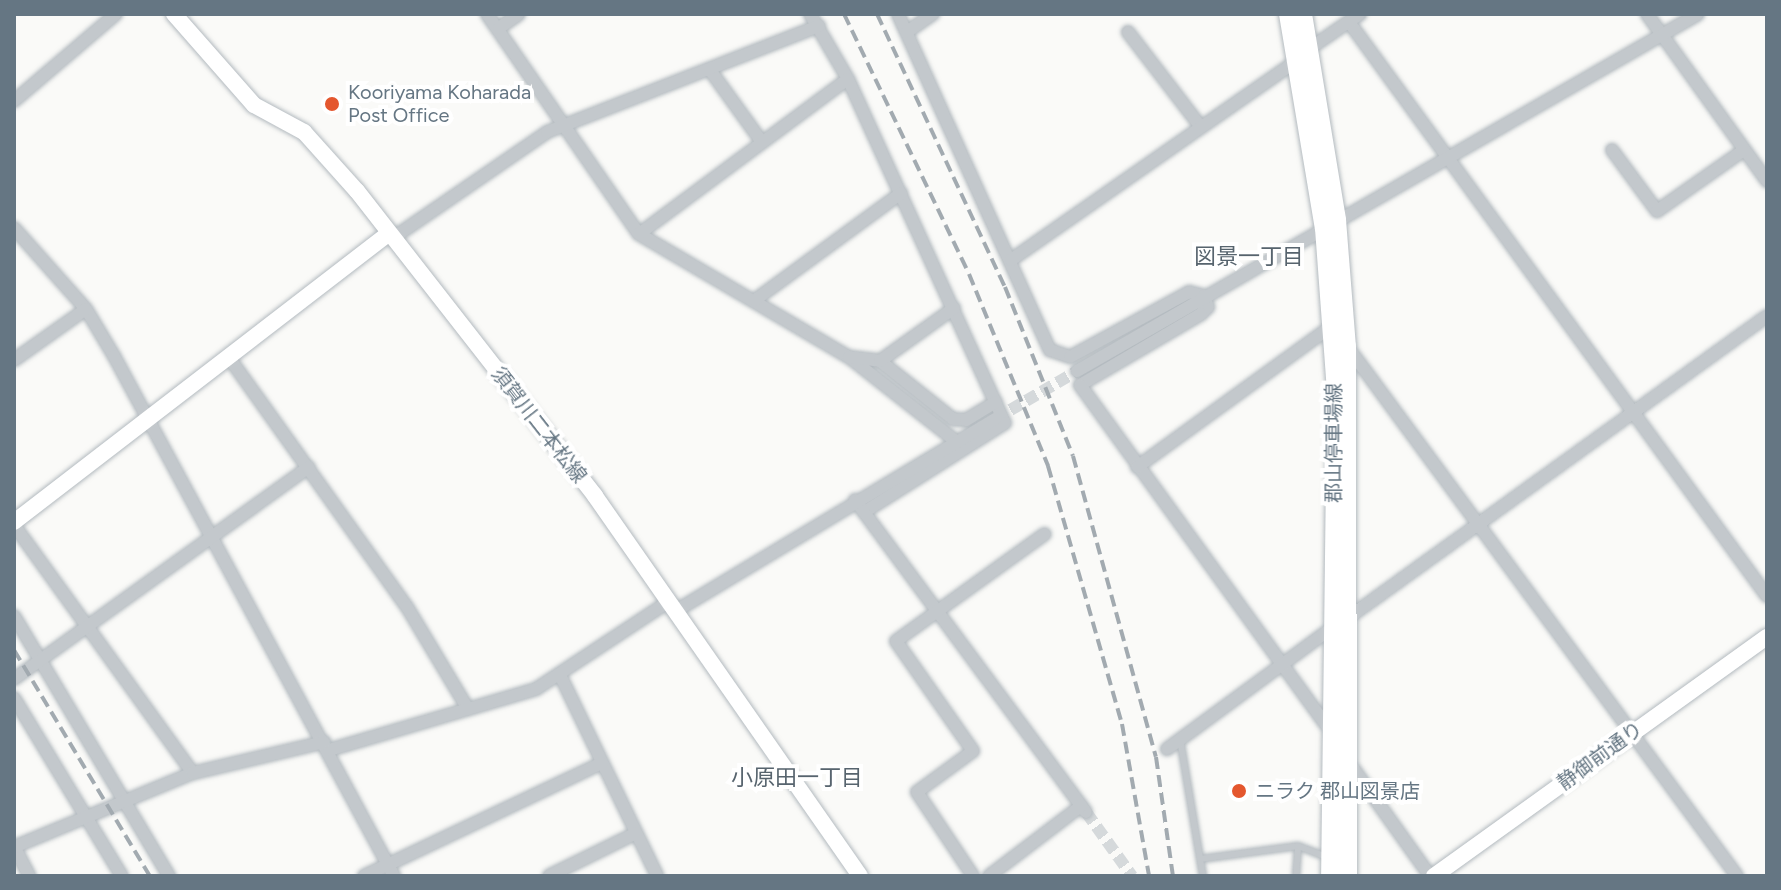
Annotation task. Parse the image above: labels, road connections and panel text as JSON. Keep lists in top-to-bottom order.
{
  "streets": {
    "main road": ["須賀川二本松線", "郡山停車場線", "静御前通り"]
  },
  "districts": ["図景一丁目", "小原田一丁目"],
  "places": ["Kooriyama Koharada Post Office", "ニラク 郡山図景店"]
}
